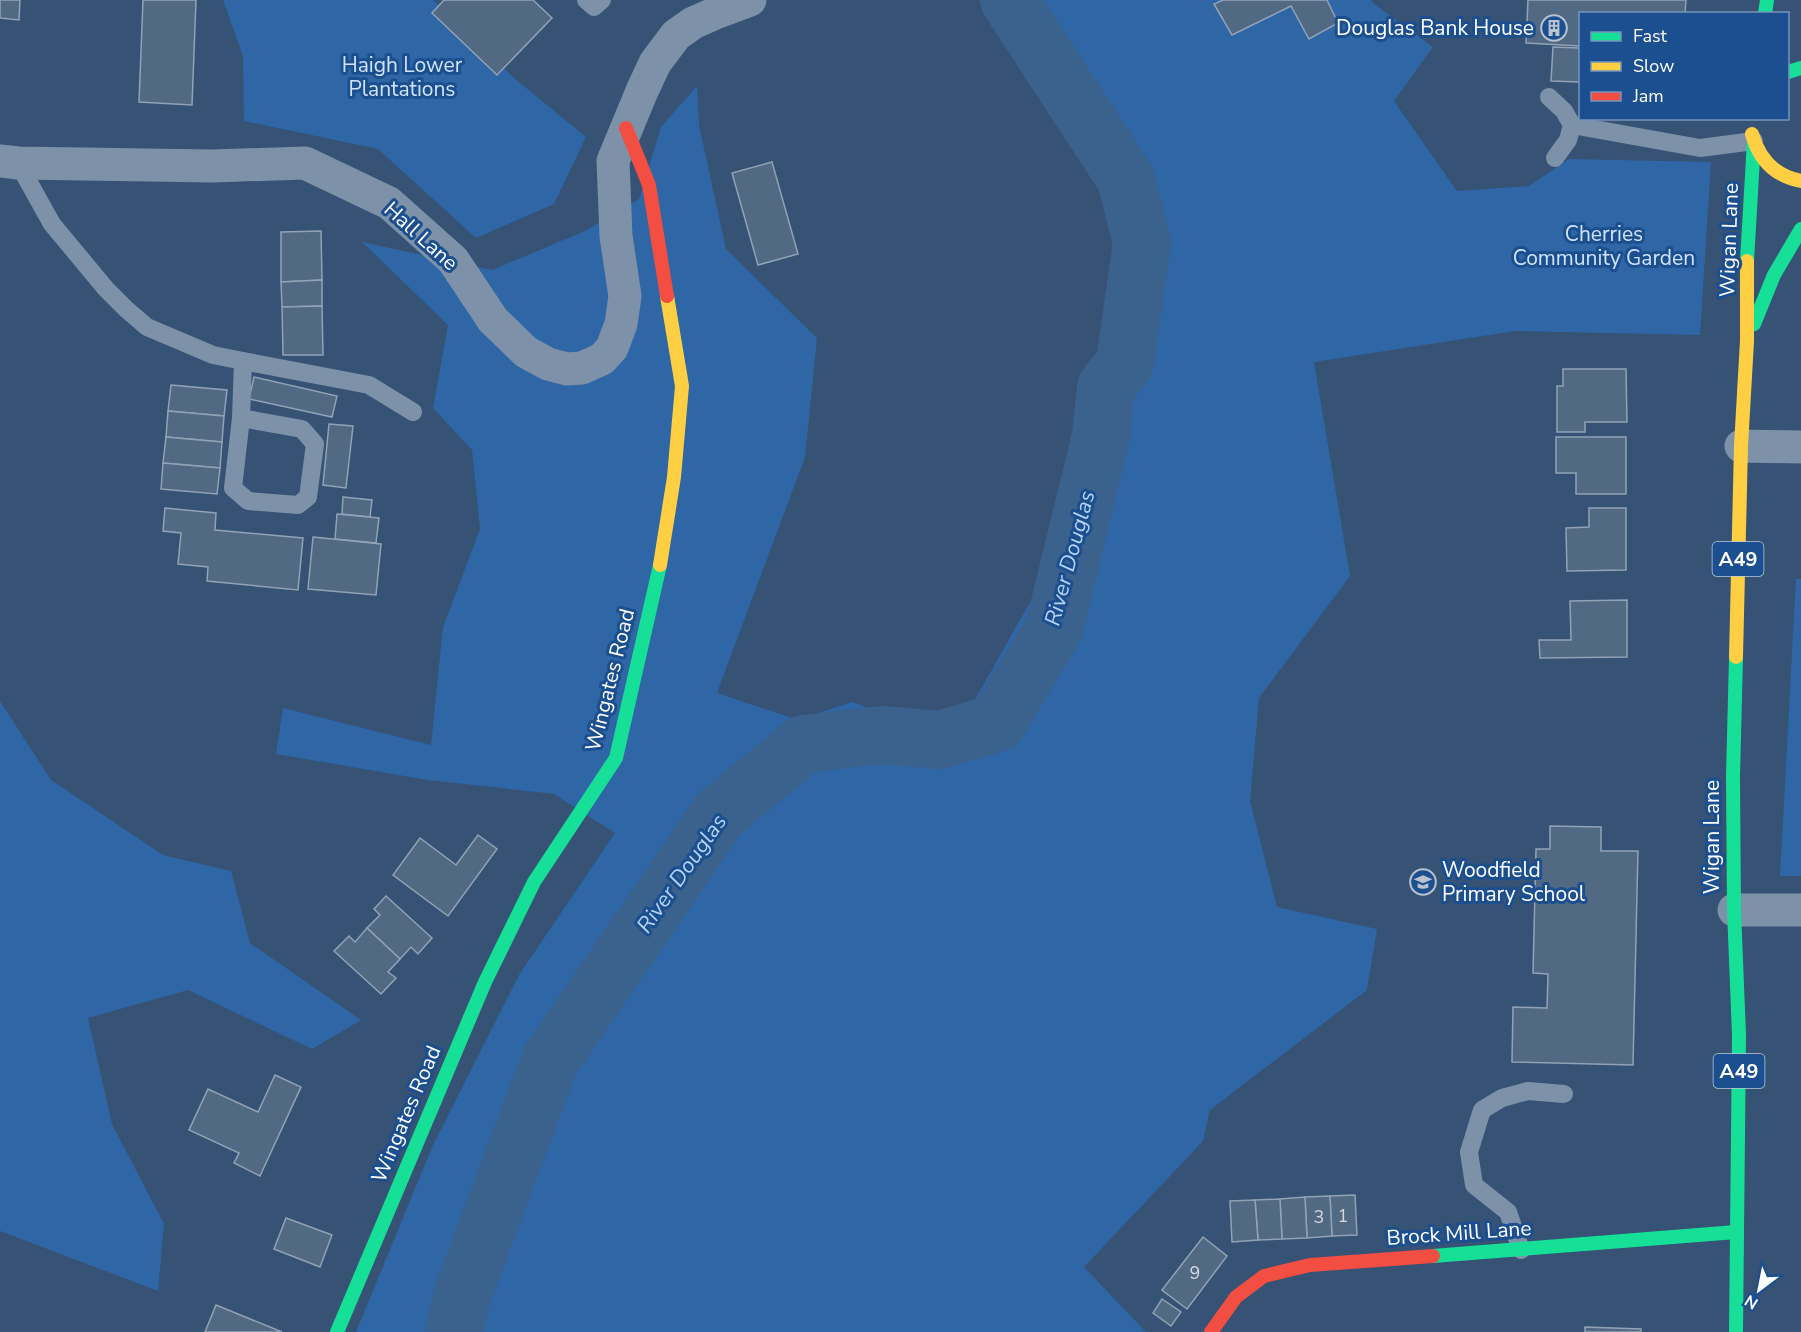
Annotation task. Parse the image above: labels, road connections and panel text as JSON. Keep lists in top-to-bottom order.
{
  "streets": {
    "main road": [
      "Wigan Lane",
      "A49",
      "Wingates Road",
      "Brock Mill Lane"
    ],
    "street": ["Hall Lane"]
  },
  "crossings": [
    ["Hall Lane", "Wingates Road"],
    ["Wigan Lane", "A49"],
    ["Wigan Lane", "Brock Mill Lane"]
  ],
  "water": ["River Douglas"],
  "parks": ["Haigh Lower Plantations", "Cherries Community Garden"],
  "places": {
    "building": ["Douglas Bank House"],
    "school or university": ["Woodfield Primary School"]
  },
  "house_numbers": ["1", "3", "9"],
  "legend": ["Fast", "Slow", "Jam"],
  "north": "bottom left"
}
